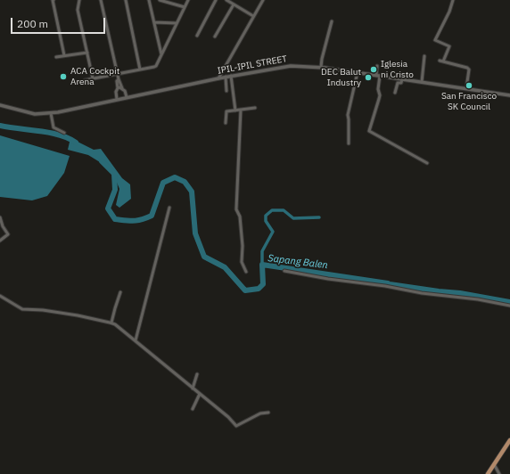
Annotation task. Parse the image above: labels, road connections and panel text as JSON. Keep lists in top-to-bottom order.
{
  "streets": {
    "street": ["IPIL-IPIL STREET"]
  },
  "water": ["Sapang Balen"],
  "places": [
    "Iglesia ni Cristo",
    "ACA Cockpit Arena",
    "DEC Balut Industry",
    "San Francisco SK Council"
  ],
  "scale_bar": "200 m"
}
